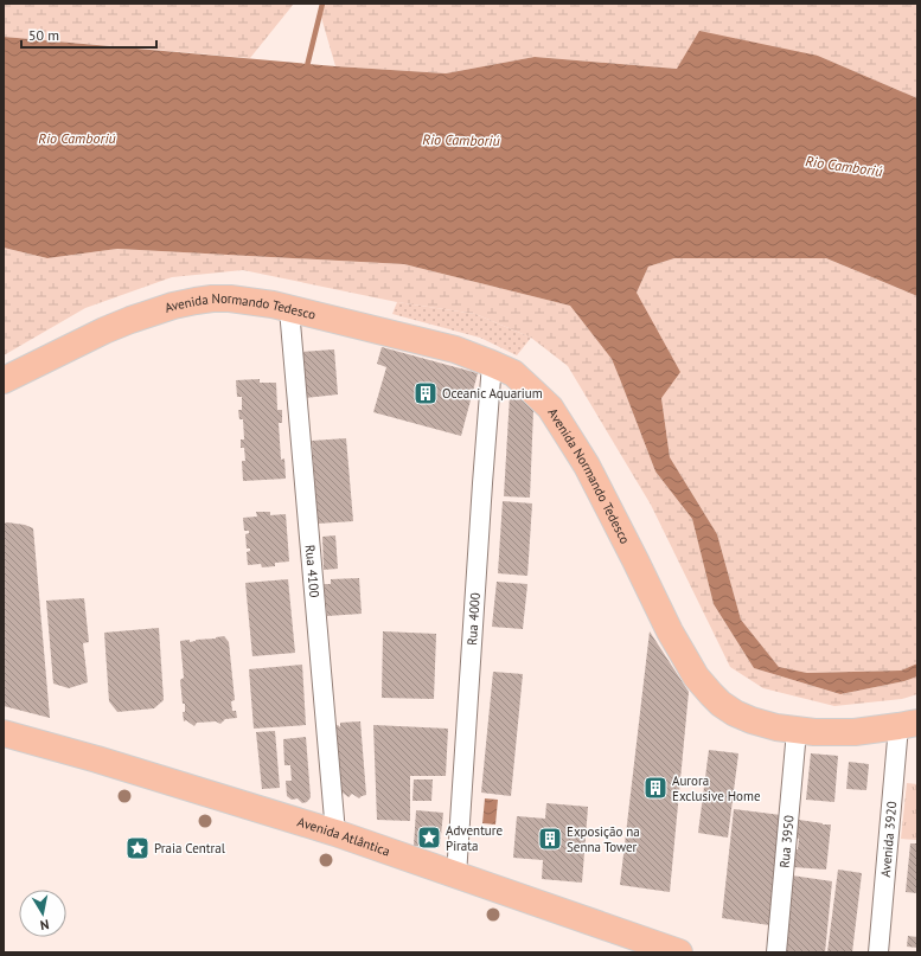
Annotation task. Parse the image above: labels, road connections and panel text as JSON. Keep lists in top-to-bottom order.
{
  "streets": {
    "main road": ["Avenida Normando Tedesco", "Avenida Atlântica"],
    "street": [
      "Rua 4100",
      "Rua 4000",
      "Avenida 3920",
      "Rua 3950"
    ]
  },
  "crossings": [
    ["Avenida Normando Tedesco", "Rua 4100"],
    ["Avenida Normando Tedesco", "Rua 4000"],
    ["Avenida Normando Tedesco", "Avenida 3920"],
    ["Avenida Normando Tedesco", "Rua 3950"],
    ["Rua 4100", "Avenida Atlântica"],
    ["Rua 4000", "Avenida Atlântica"]
  ],
  "water": ["Rio Camboriú"],
  "places": {
    "building": ["Oceanic Aquarium", "Aurora Exclusive Home", "Exposição na Senna Tower"],
    "place": ["Adventure Pirata", "Praia Central"]
  },
  "scale_bar": "50 m",
  "north": "bottom"
}
